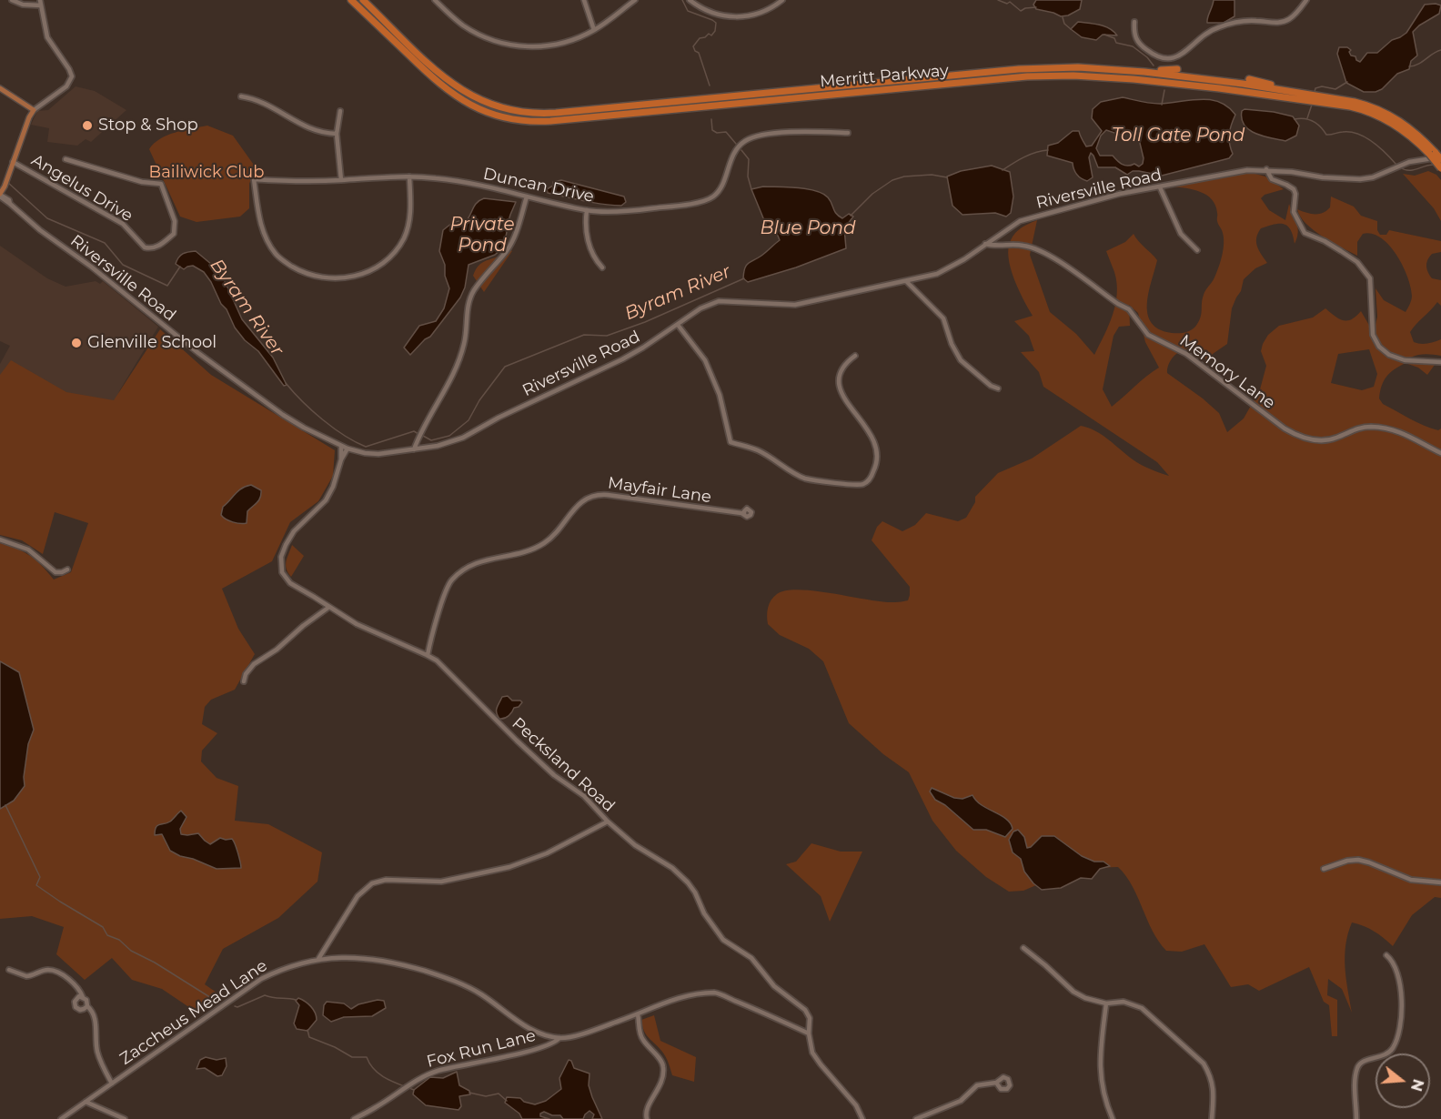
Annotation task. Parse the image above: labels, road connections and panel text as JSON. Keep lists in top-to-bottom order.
{
  "streets": {
    "highway": ["Merritt Parkway"],
    "street": [
      "Duncan Drive",
      "Angelus Drive",
      "Riversville Road",
      "Memory Lane",
      "Mayfair Lane",
      "Pecksland Road",
      "Zaccheus Mead Lane",
      "Fox Run Lane"
    ]
  },
  "crossings": [
    ["Merritt Parkway", "Riversville Road"],
    ["Riversville Road", "Memory Lane"],
    ["Riversville Road", "Pecksland Road"],
    ["Mayfair Lane", "Pecksland Road"],
    ["Zaccheus Mead Lane", "Fox Run Lane"]
  ],
  "water": [
    "Toll Gate Pond",
    "Private Pond",
    "Blue Pond",
    "Byram River"
  ],
  "parks": ["Bailiwick Club"],
  "places": ["Stop & Shop", "Glenville School"],
  "north": "right"
}
